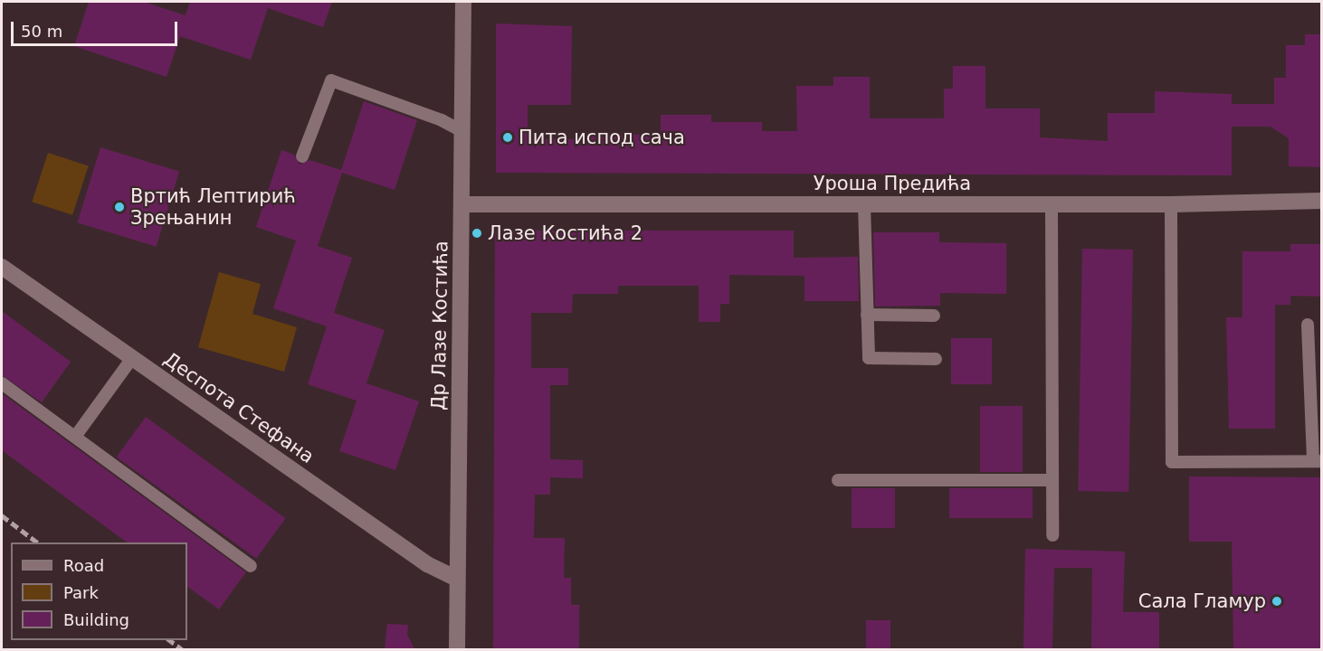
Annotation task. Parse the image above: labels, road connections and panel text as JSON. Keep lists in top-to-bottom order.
{
  "streets": {
    "street": ["Уроша Предића", "Др Лазе Костића", "Деспота Стефана"]
  },
  "crossings": [
    ["Уроша Предића", "Др Лазе Костића"],
    ["Др Лазе Костића", "Деспота Стефана"]
  ],
  "places": [
    "Пита испод сача",
    "Вртић Лептирић Зрењанин",
    "Лазе Костића 2",
    "Сала Гламур"
  ],
  "legend": ["Road", "Park", "Building"],
  "scale_bar": "50 m"
}
